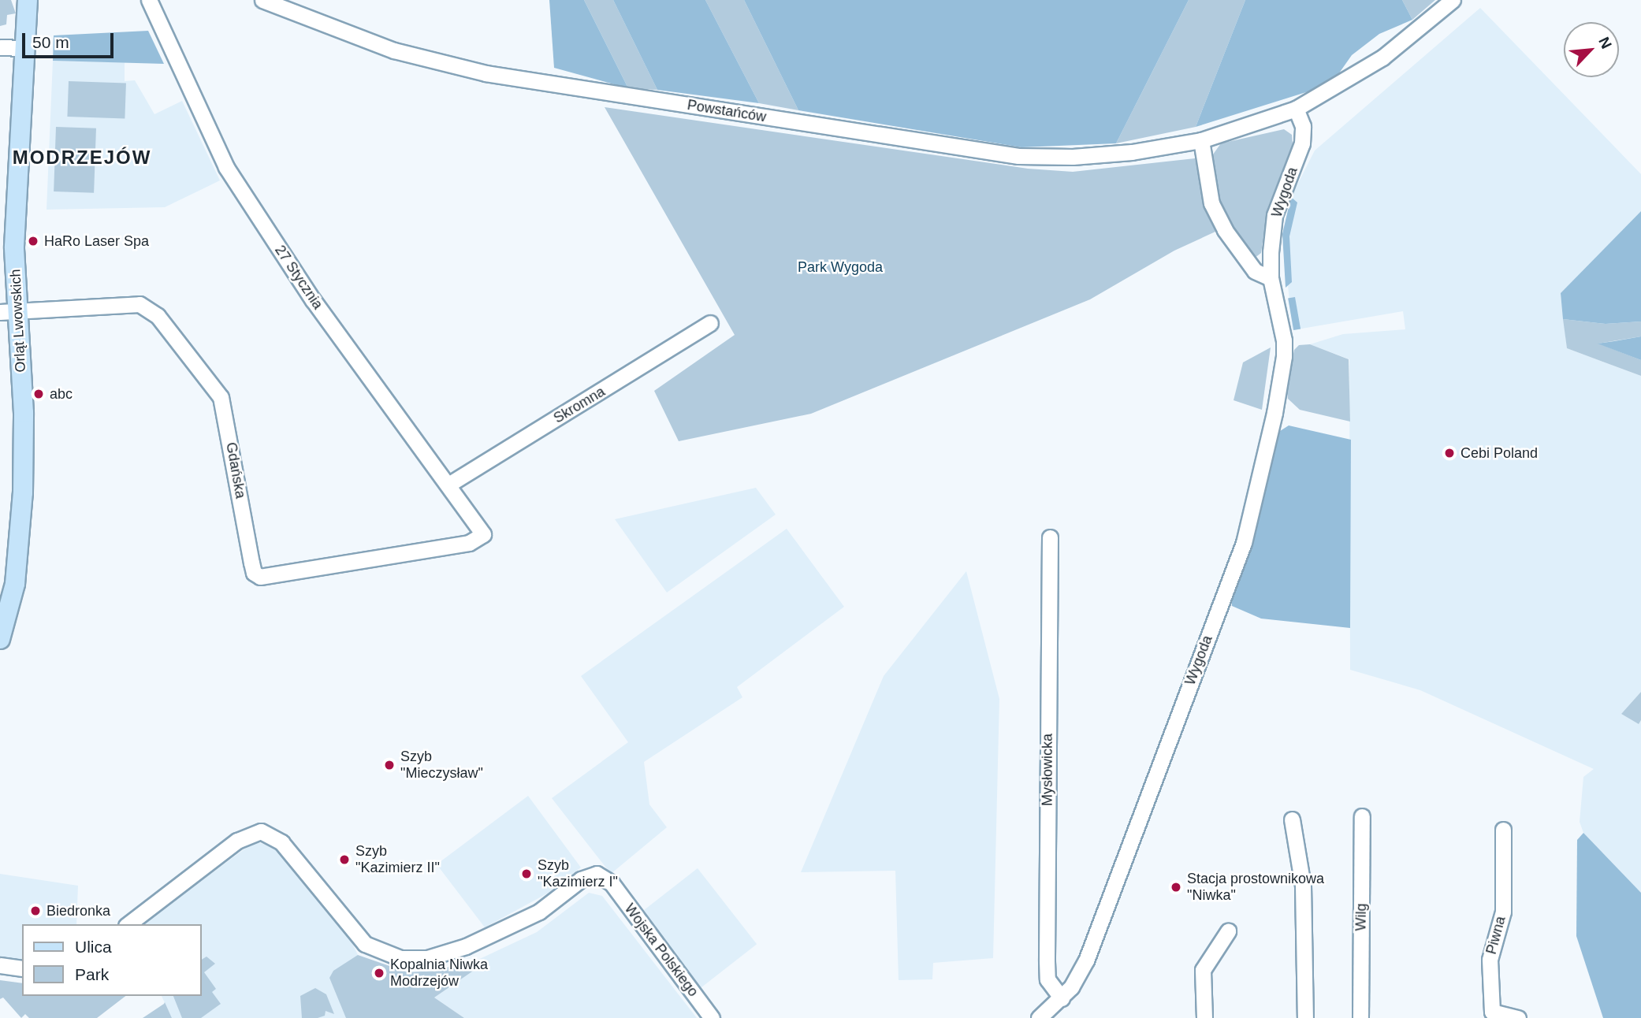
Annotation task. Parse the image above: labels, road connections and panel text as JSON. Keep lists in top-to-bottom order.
{
  "streets": {
    "main road": ["Orląt Lwowskich"],
    "street": [
      "Powstańców",
      "Wygoda",
      "27 Stycznia",
      "Skromna",
      "Gdańska",
      "Mysłowicka",
      "Wilg",
      "Piwna",
      "Wojska Polskiego"
    ]
  },
  "crossings": [
    ["Powstańców", "Wygoda"],
    ["Wygoda", "Mysłowicka"],
    ["27 Stycznia", "Skromna"],
    ["27 Stycznia", "Gdańska"],
    ["Orląt Lwowskich", "Gdańska"]
  ],
  "districts": ["MODRZEJÓW"],
  "parks": ["Park Wygoda"],
  "places": [
    "HaRo Laser Spa",
    "abc",
    "Cebi Poland",
    "Szyb \"Mieczysław\"",
    "Szyb \"Kazimierz II\"",
    "Szyb \"Kazimierz I\"",
    "Stacja prostownikowa \"Niwka\"",
    "Biedronka",
    "Kopalnia Niwka Modrzejów"
  ],
  "legend": ["Ulica", "Park"],
  "scale_bar": "50 m",
  "north": "top right"
}
